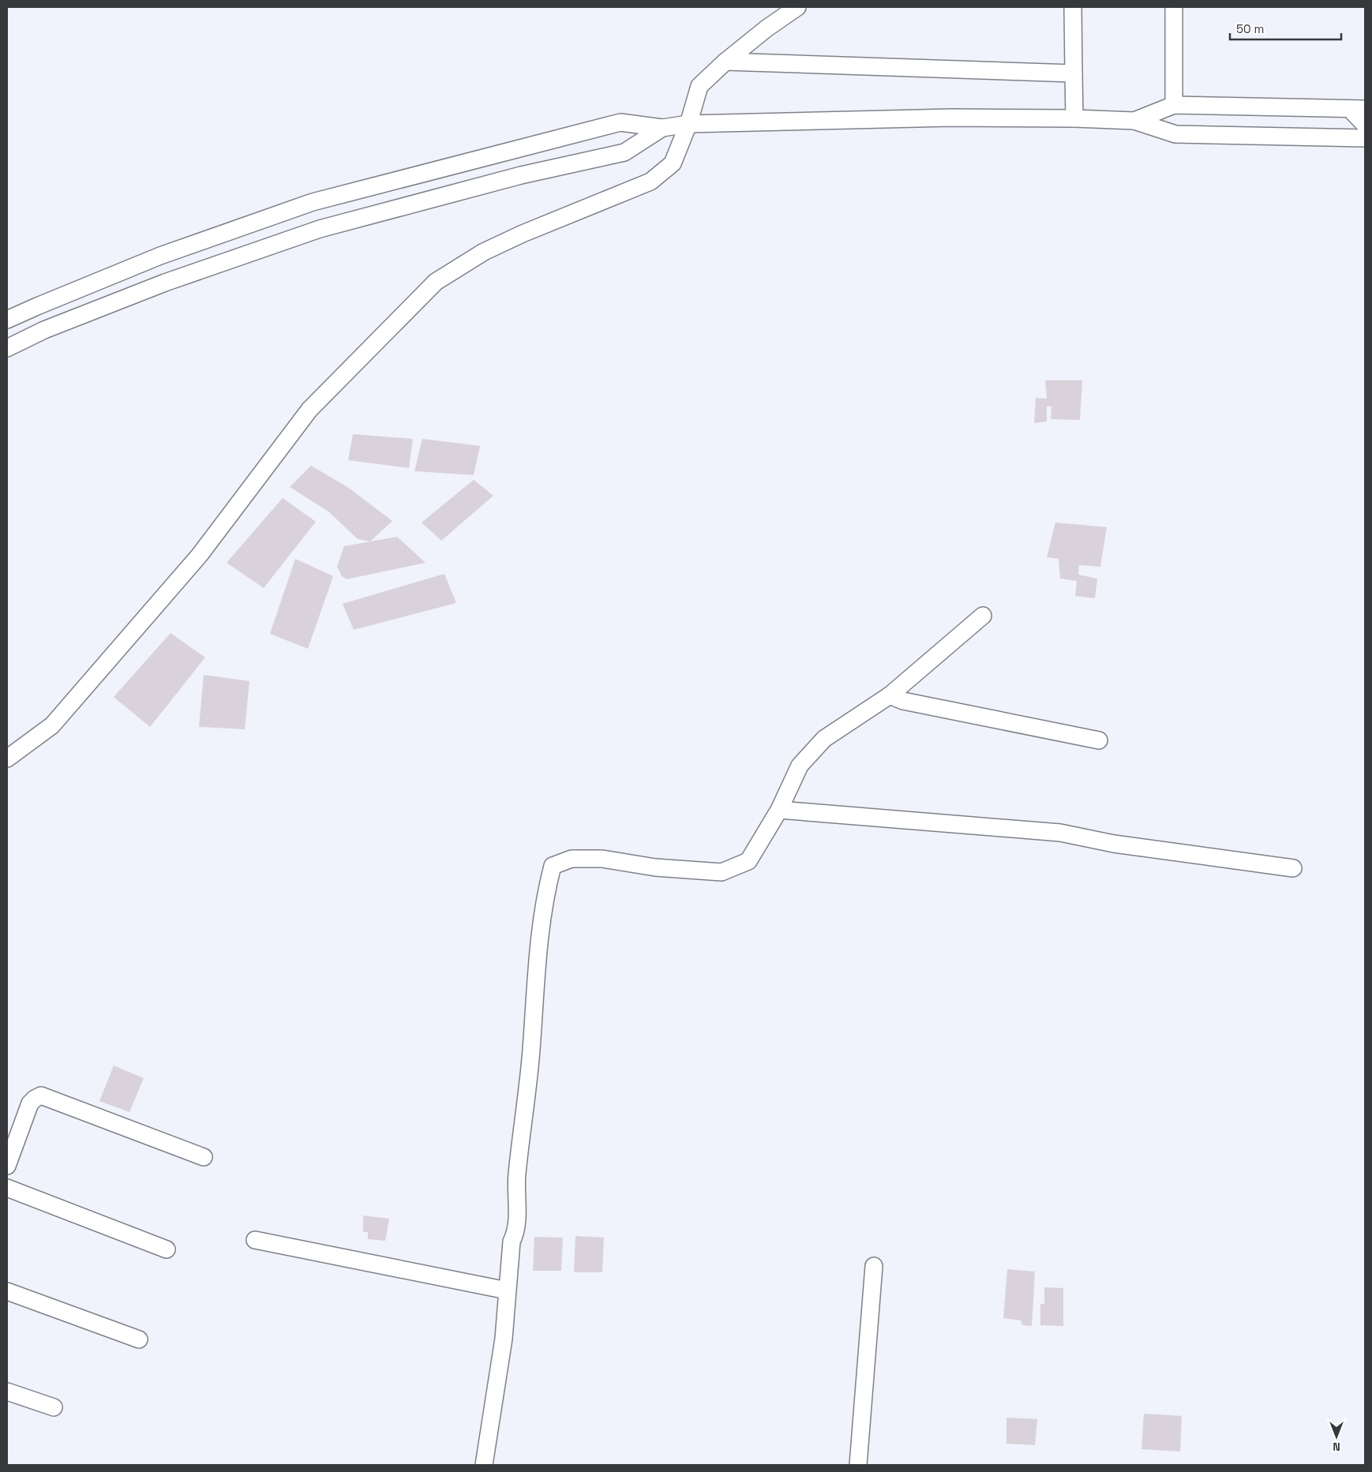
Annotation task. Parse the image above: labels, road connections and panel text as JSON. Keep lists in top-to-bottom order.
{
  "scale_bar": "50 m",
  "north": "bottom"
}
